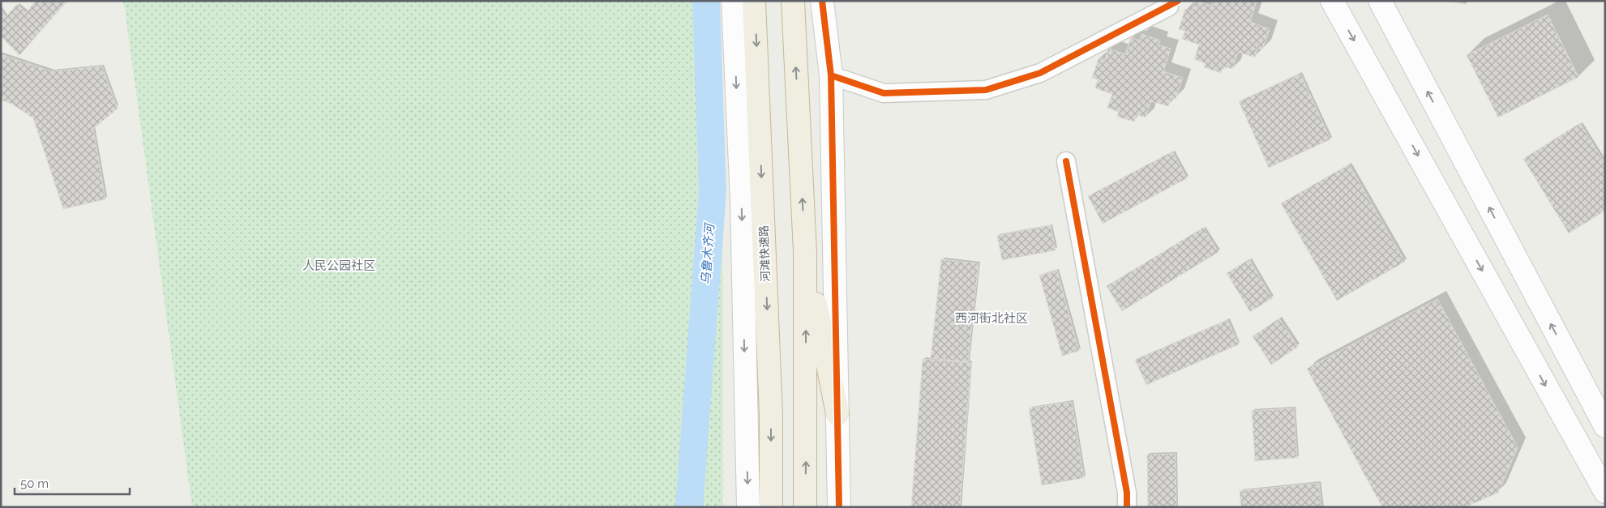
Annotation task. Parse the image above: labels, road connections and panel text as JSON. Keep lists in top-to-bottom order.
{
  "streets": {
    "highway": ["河滩快速路"]
  },
  "districts": ["人民公园社区", "西河街北社区"],
  "water": ["乌鲁木齐河"],
  "scale_bar": "50 m"
}
